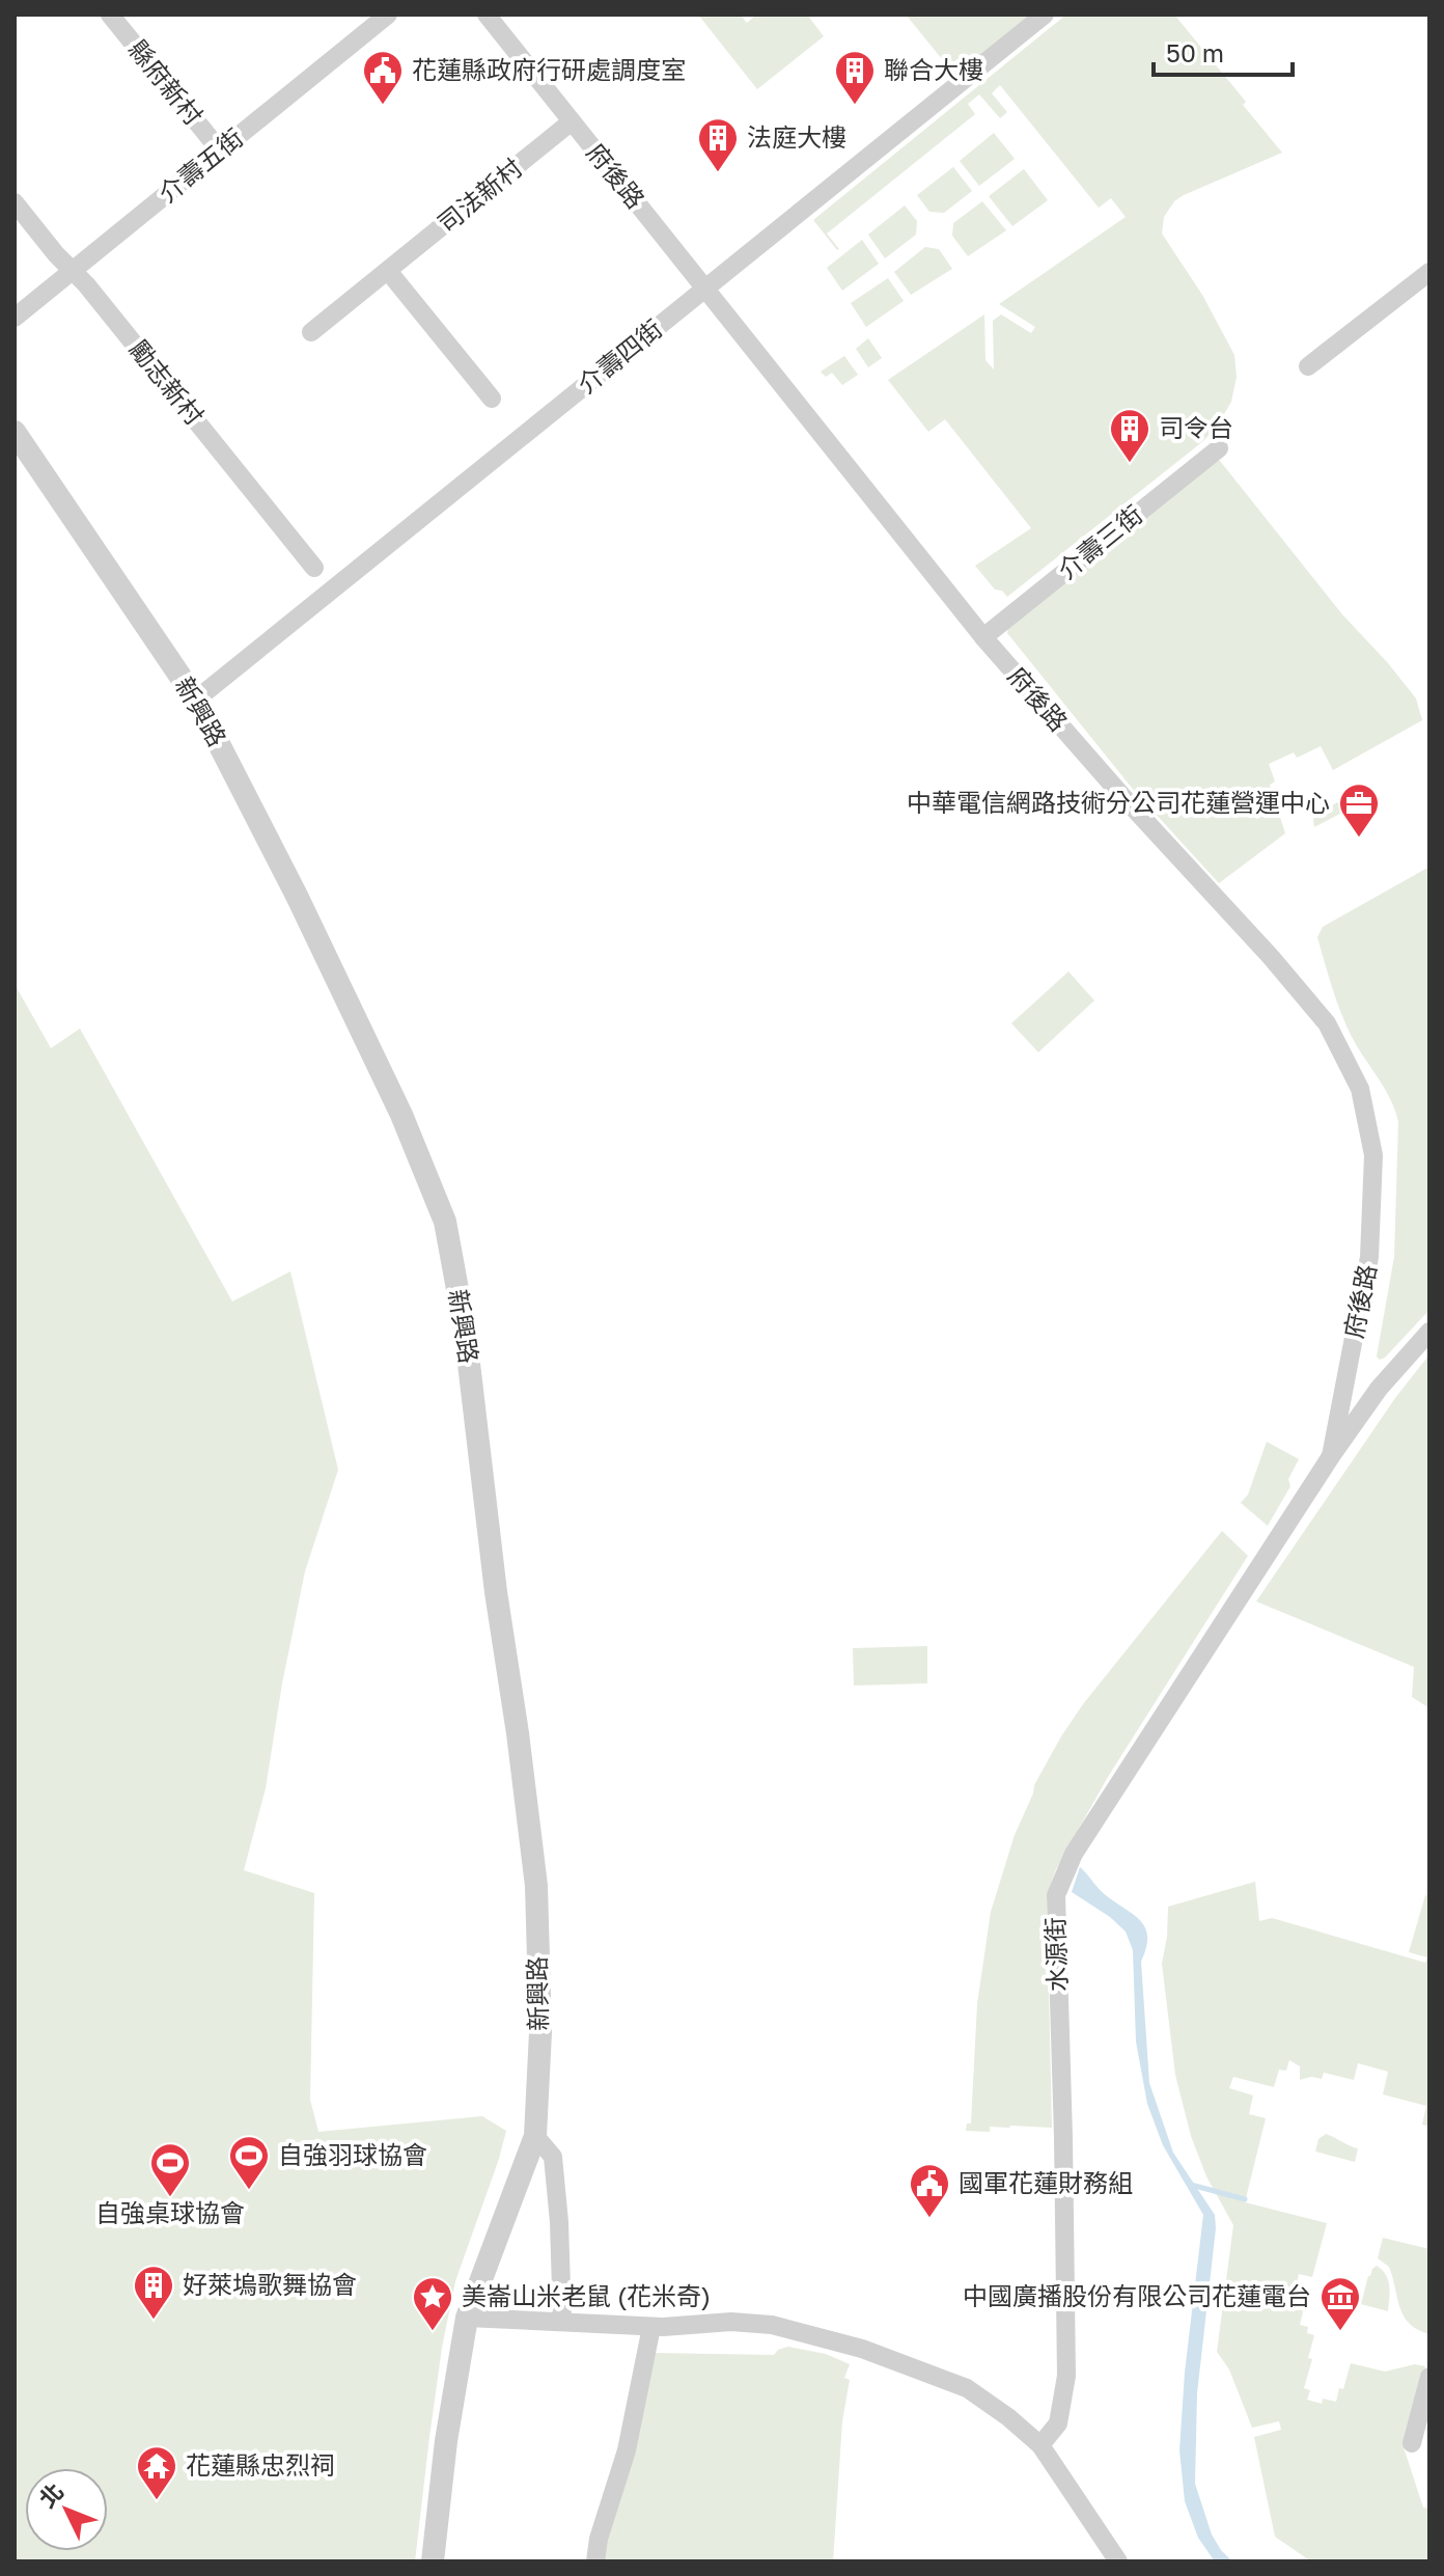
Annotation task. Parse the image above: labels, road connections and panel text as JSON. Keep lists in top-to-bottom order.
{
  "streets": {
    "street": [
      "縣府新村",
      "介壽五街",
      "府後路",
      "司法新村",
      "介壽四街",
      "勵志新村",
      "介壽三街",
      "新興路",
      "水源街"
    ]
  },
  "crossings": [
    ["縣府新村", "介壽五街"],
    ["介壽五街", "勵志新村"],
    ["府後路", "司法新村"],
    ["府後路", "介壽四街"],
    ["府後路", "介壽三街"],
    ["府後路", "水源街"],
    ["介壽四街", "新興路"]
  ],
  "places": {
    "public building": ["花蓮縣政府行研處調度室", "國軍花蓮財務組"],
    "building": [
      "聯合大樓",
      "法庭大樓",
      "司令台",
      "好萊塢歌舞協會"
    ],
    "office": ["中華電信網路技術分公司花蓮營運中心"],
    "sports": ["自強羽球協會", "自強桌球協會"],
    "place": ["美崙山米老鼠 (花米奇)"],
    "museum": ["中國廣播股份有限公司花蓮電台"],
    "temple": ["花蓮縣忠烈祠"]
  },
  "scale_bar": "50 m",
  "north": "top left"
}
